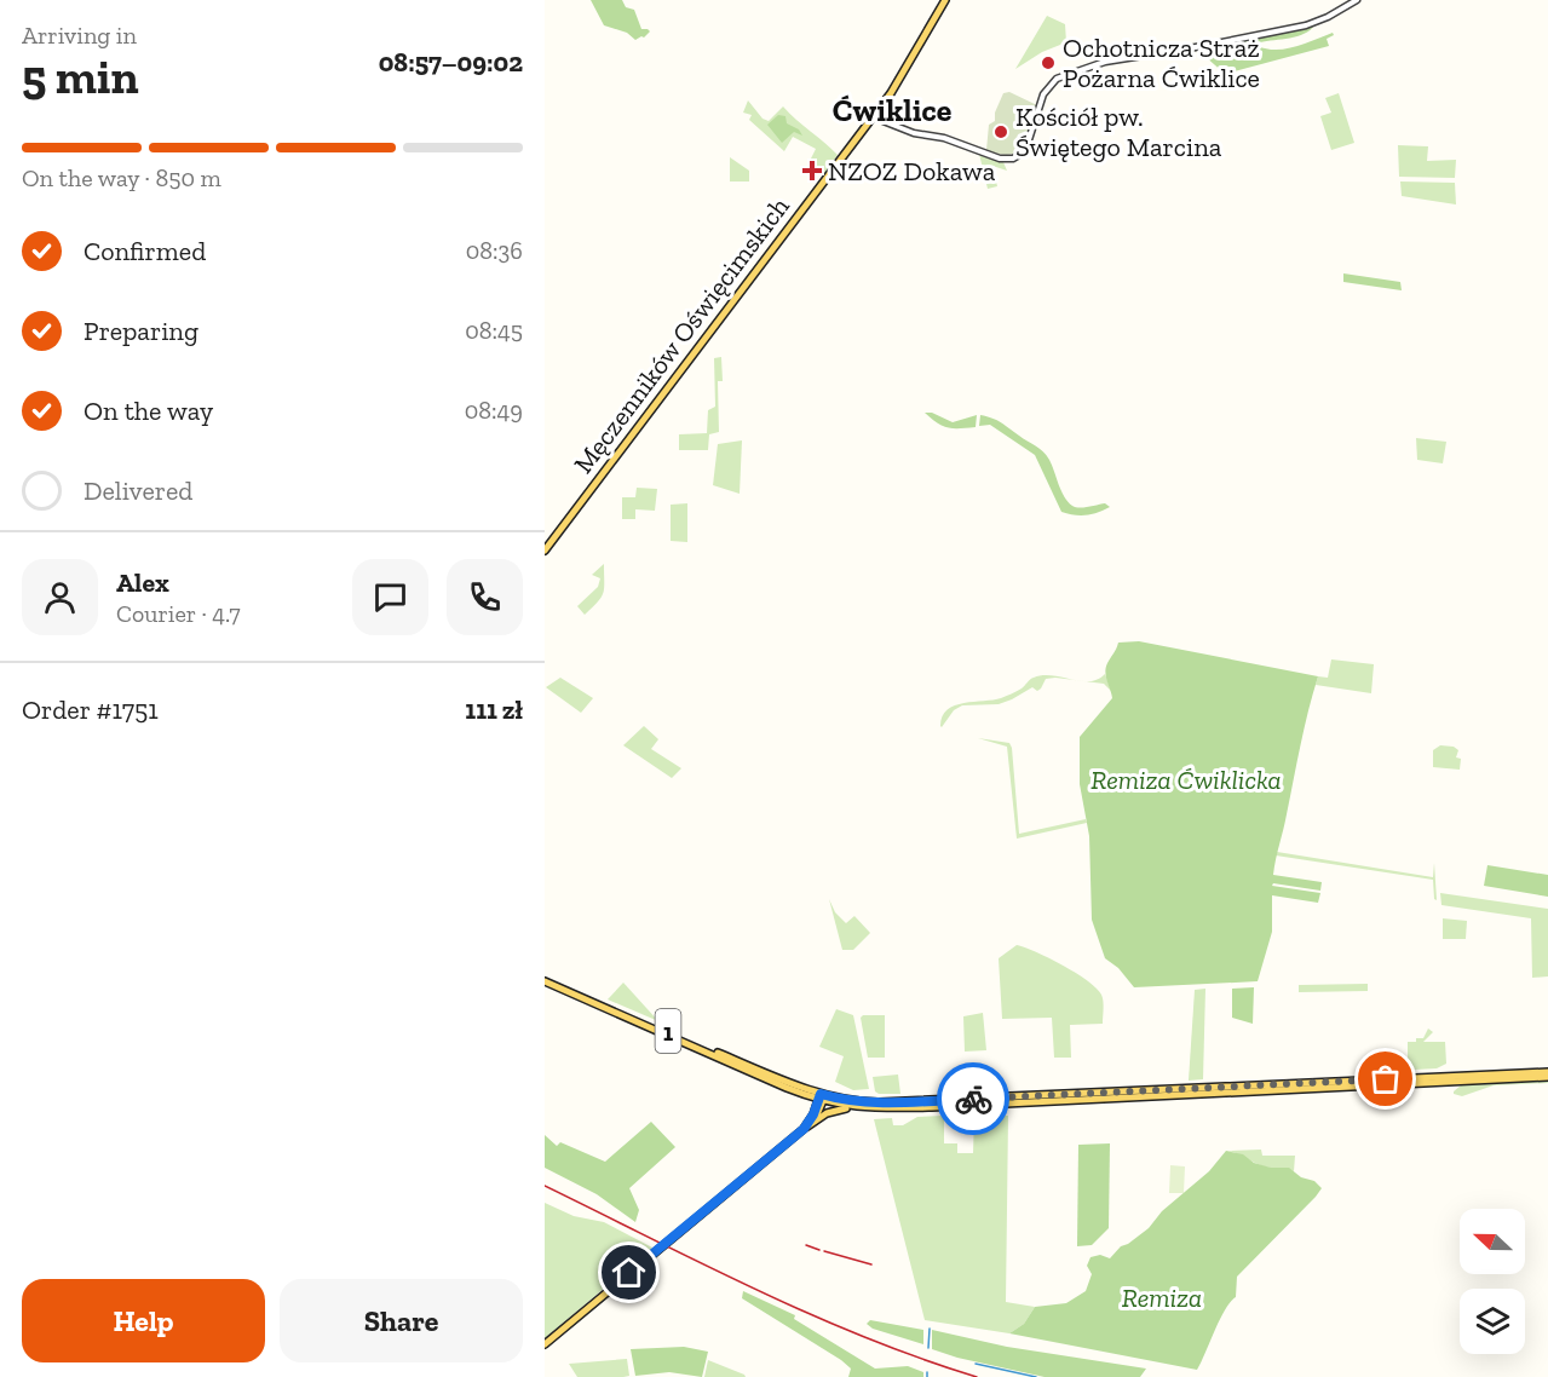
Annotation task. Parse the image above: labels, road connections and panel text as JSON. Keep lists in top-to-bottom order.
{
  "streets": {
    "main road": ["Męczenników Oświęcimskich", "1"]
  },
  "districts": ["Ćwiklice"],
  "parks": ["Remiza Ćwiklicka", "Remiza"],
  "places": {
    "other": ["Ochotnicza Straż Pożarna Ćwiklice", "Kościół pw. Świętego Marcina"],
    "health": ["NZOZ Dokawa"]
  },
  "north": "left",
  "page": {
    "heading": ["5 min", "Arriving in", "08:57–09:02"],
    "panel": [
      "Alex",
      "Courier · 4.7",
      "Order #1751",
      "111 zł"
    ],
    "bar": "On the way · 850 m",
    "list": [
      ["Confirmed", "08:36"],
      ["Preparing", "08:45"],
      ["On the way", "08:49"],
      "Delivered"
    ],
    "buttons": ["Help", "Share"]
  }
}
